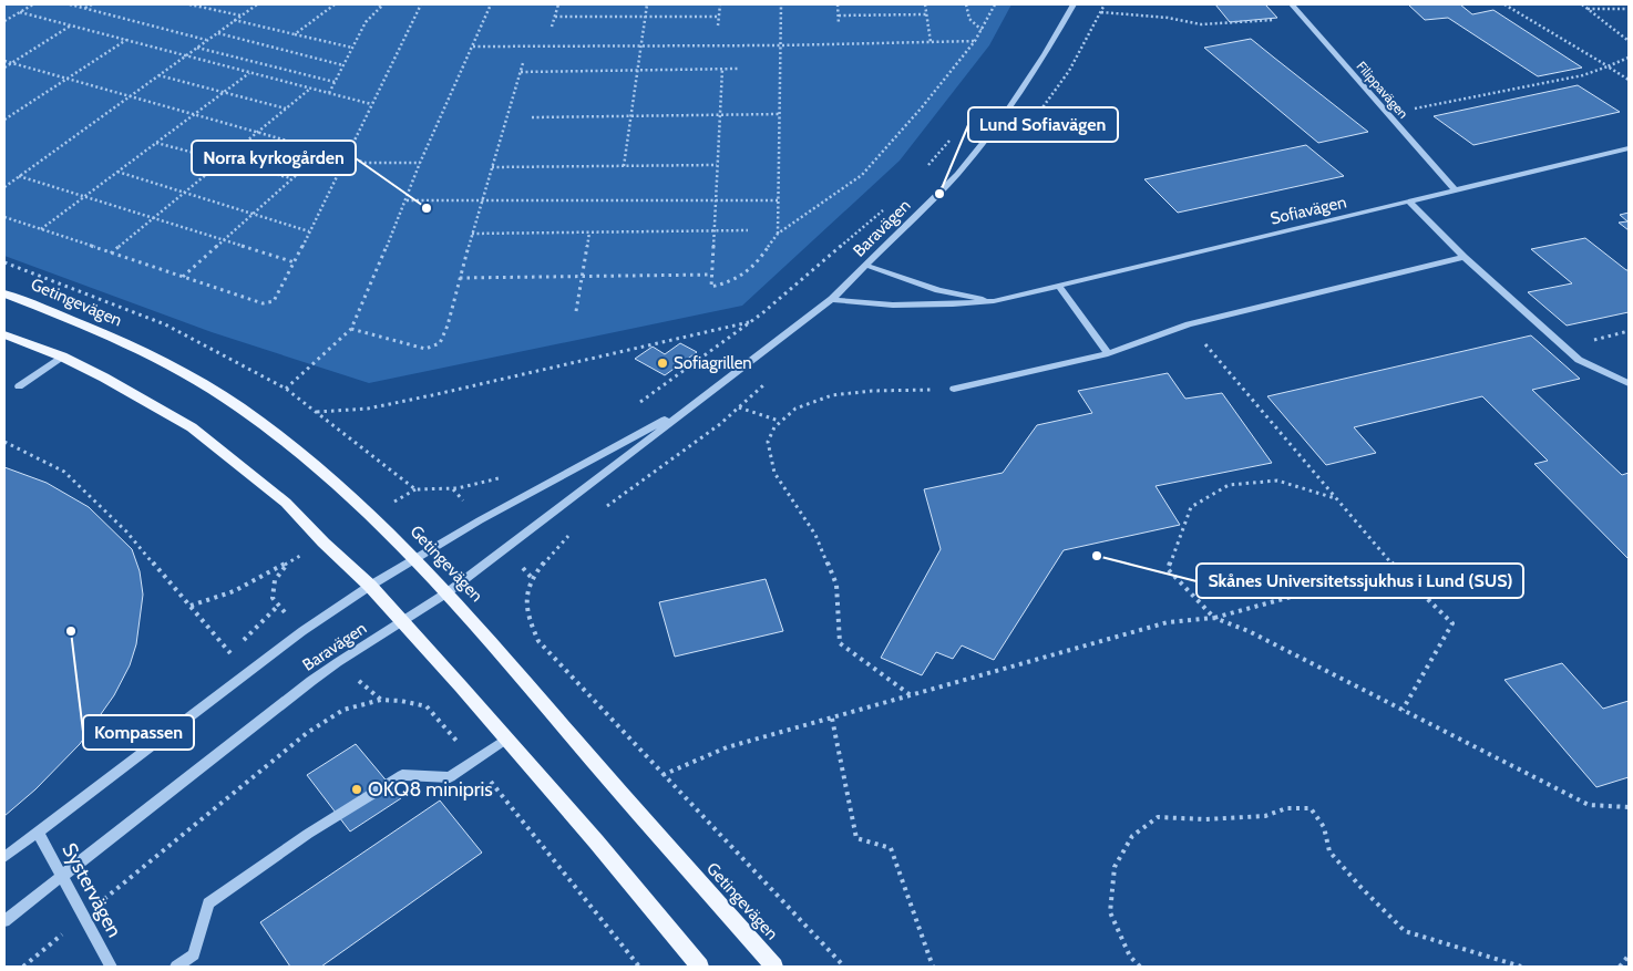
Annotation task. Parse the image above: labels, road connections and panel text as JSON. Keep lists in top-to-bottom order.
{
  "streets": {
    "main road": ["Getingevägen"],
    "street": [
      "Filippavägen",
      "Sofiavägen",
      "Baravägen",
      "Systervägen"
    ]
  },
  "crossings": [
    ["Filippavägen", "Sofiavägen"],
    ["Sofiavägen", "Baravägen"],
    ["Baravägen", "Getingevägen"],
    ["Baravägen", "Systervägen"]
  ],
  "places": [
    "Lund Sofiavägen",
    "Norra kyrkogården",
    "Sofiagrillen",
    "Skånes Universitetssjukhus i Lund (SUS)",
    "Kompassen",
    "OKQ8 minipris"
  ]
}
